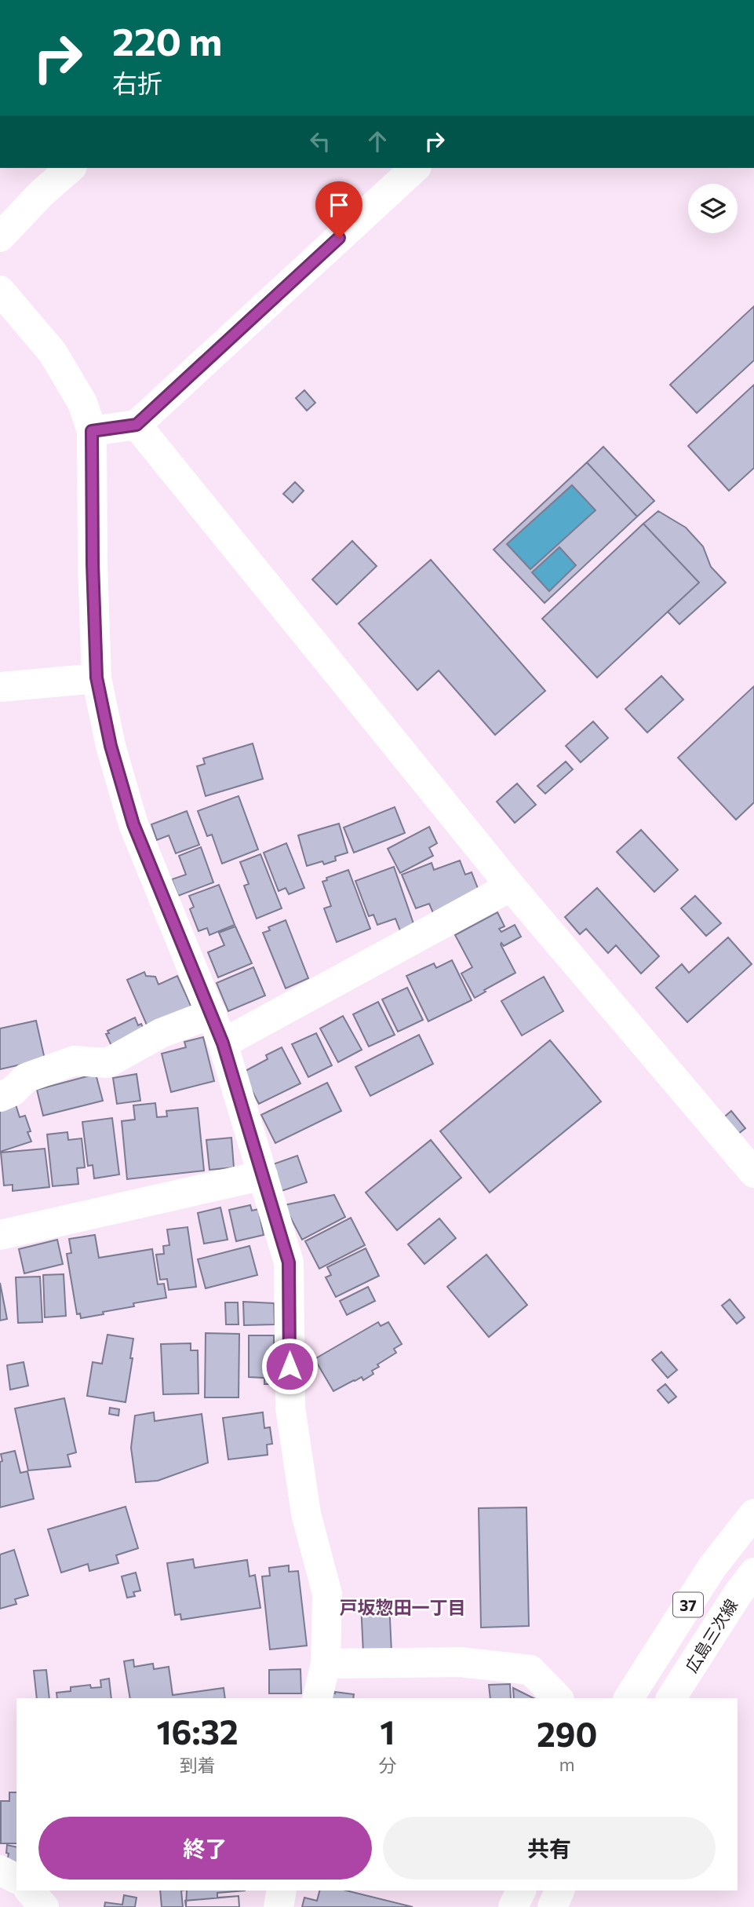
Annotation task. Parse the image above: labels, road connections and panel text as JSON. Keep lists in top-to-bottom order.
{
  "streets": {
    "street": ["37", "広島三次線"]
  },
  "districts": ["戸坂惣田一丁目"],
  "page": {
    "turn": ["220 m", "右折"],
    "eta": [
      "16:32",
      "到着",
      "1",
      "分",
      "290",
      "m"
    ],
    "buttons": ["終了", "共有"]
  }
}
